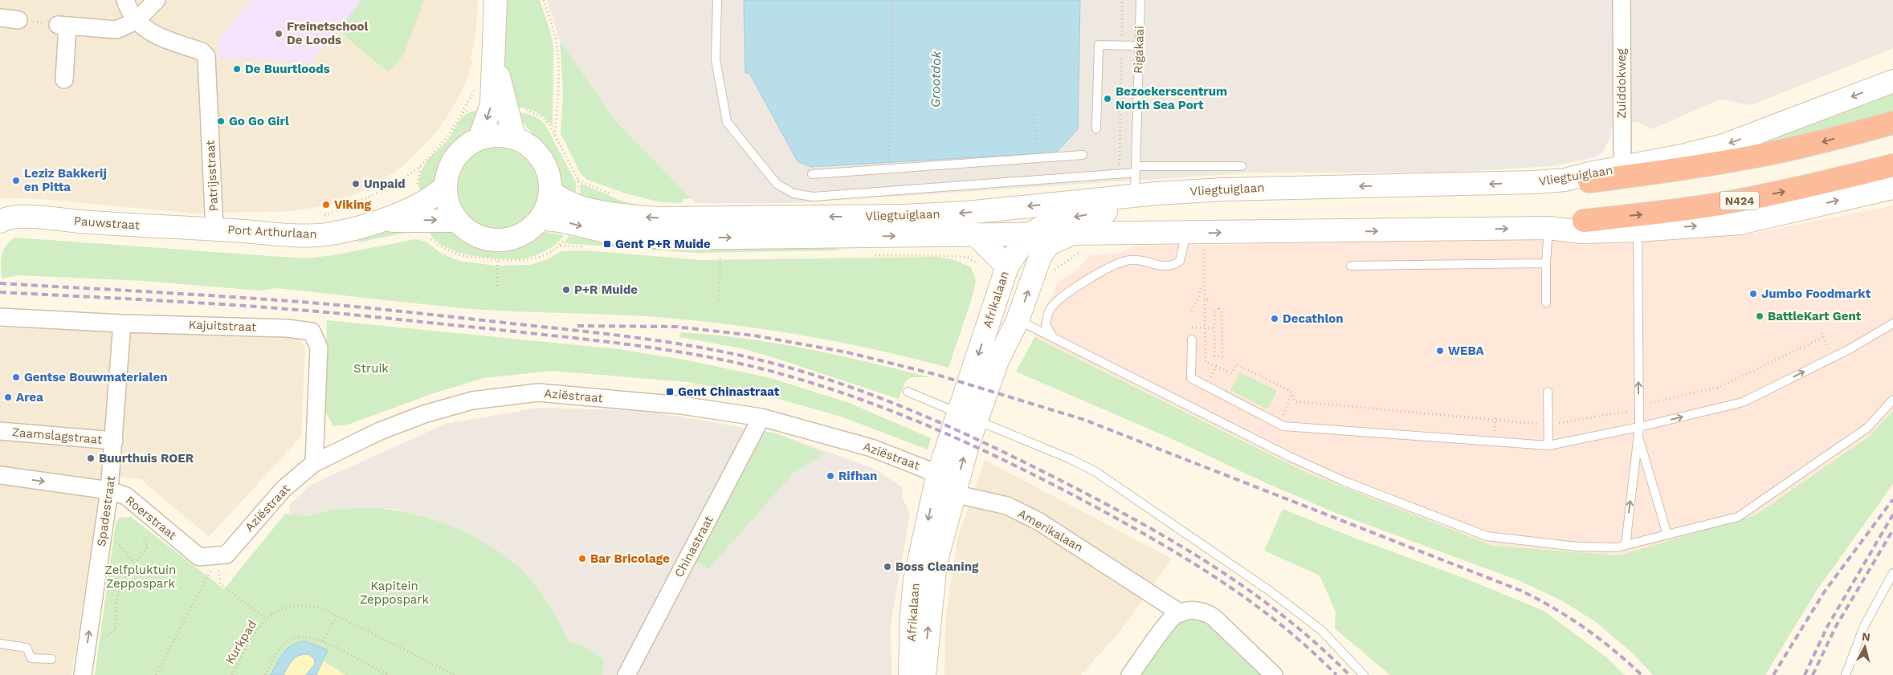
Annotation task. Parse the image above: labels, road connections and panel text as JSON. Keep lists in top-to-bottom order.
{
  "streets": {
    "highway": ["N424"],
    "main road": [
      "Vliegtuiglaan",
      "Pauwstraat",
      "Port Arthurlaan",
      "Afrikalaan"
    ],
    "street": [
      "Zuiddokweg",
      "Patrijsstraat",
      "Kajuitstraat",
      "Aziëstraat",
      "Zaamslagstraat",
      "Spadestraat",
      "Roerstraat",
      "Amerikalaan",
      "Chinastraat"
    ],
    "lane": ["Rigakaai"],
    "path": ["Kurkpad"]
  },
  "crossings": [
    ["Rigakaai", "Vliegtuiglaan"],
    ["Zuiddokweg", "Vliegtuiglaan"],
    ["Patrijsstraat", "Pauwstraat"],
    ["Patrijsstraat", "Port Arthurlaan"],
    ["Vliegtuiglaan", "N424"],
    ["Vliegtuiglaan", "Port Arthurlaan"],
    ["Vliegtuiglaan", "Afrikalaan"],
    ["N424", "Afrikalaan"],
    ["Pauwstraat", "Port Arthurlaan"],
    ["Afrikalaan", "Aziëstraat"],
    ["Afrikalaan", "Amerikalaan"],
    ["Kajuitstraat", "Aziëstraat"],
    ["Kajuitstraat", "Spadestraat"],
    ["Aziëstraat", "Roerstraat"],
    ["Aziëstraat", "Chinastraat"],
    ["Zaamslagstraat", "Spadestraat"],
    ["Spadestraat", "Roerstraat"]
  ],
  "one_way": ["Spadestraat", "Roerstraat"],
  "water": ["Grootdok"],
  "parks": ["Struik", "Zelfpluktuin Zeppospark", "Kapitein Zeppospark"],
  "places": {
    "other": [
      "Freinetschool De Loods",
      "De Buurtloods",
      "Bezoekerscentrum North Sea Port",
      "Go Go Girl",
      "Leziz Bakkerij en Pitta",
      "Unpaid",
      "Viking",
      "P+R Muide",
      "Jumbo Foodmarkt",
      "BattleKart Gent",
      "Decathlon",
      "WEBA",
      "Gentse Bouwmaterialen",
      "Area",
      "Buurthuis ROER",
      "Rifhan",
      "Bar Bricolage",
      "Boss Cleaning"
    ],
    "transit": ["Gent P+R Muide", "Gent Chinastraat"]
  },
  "north": "top"
}
